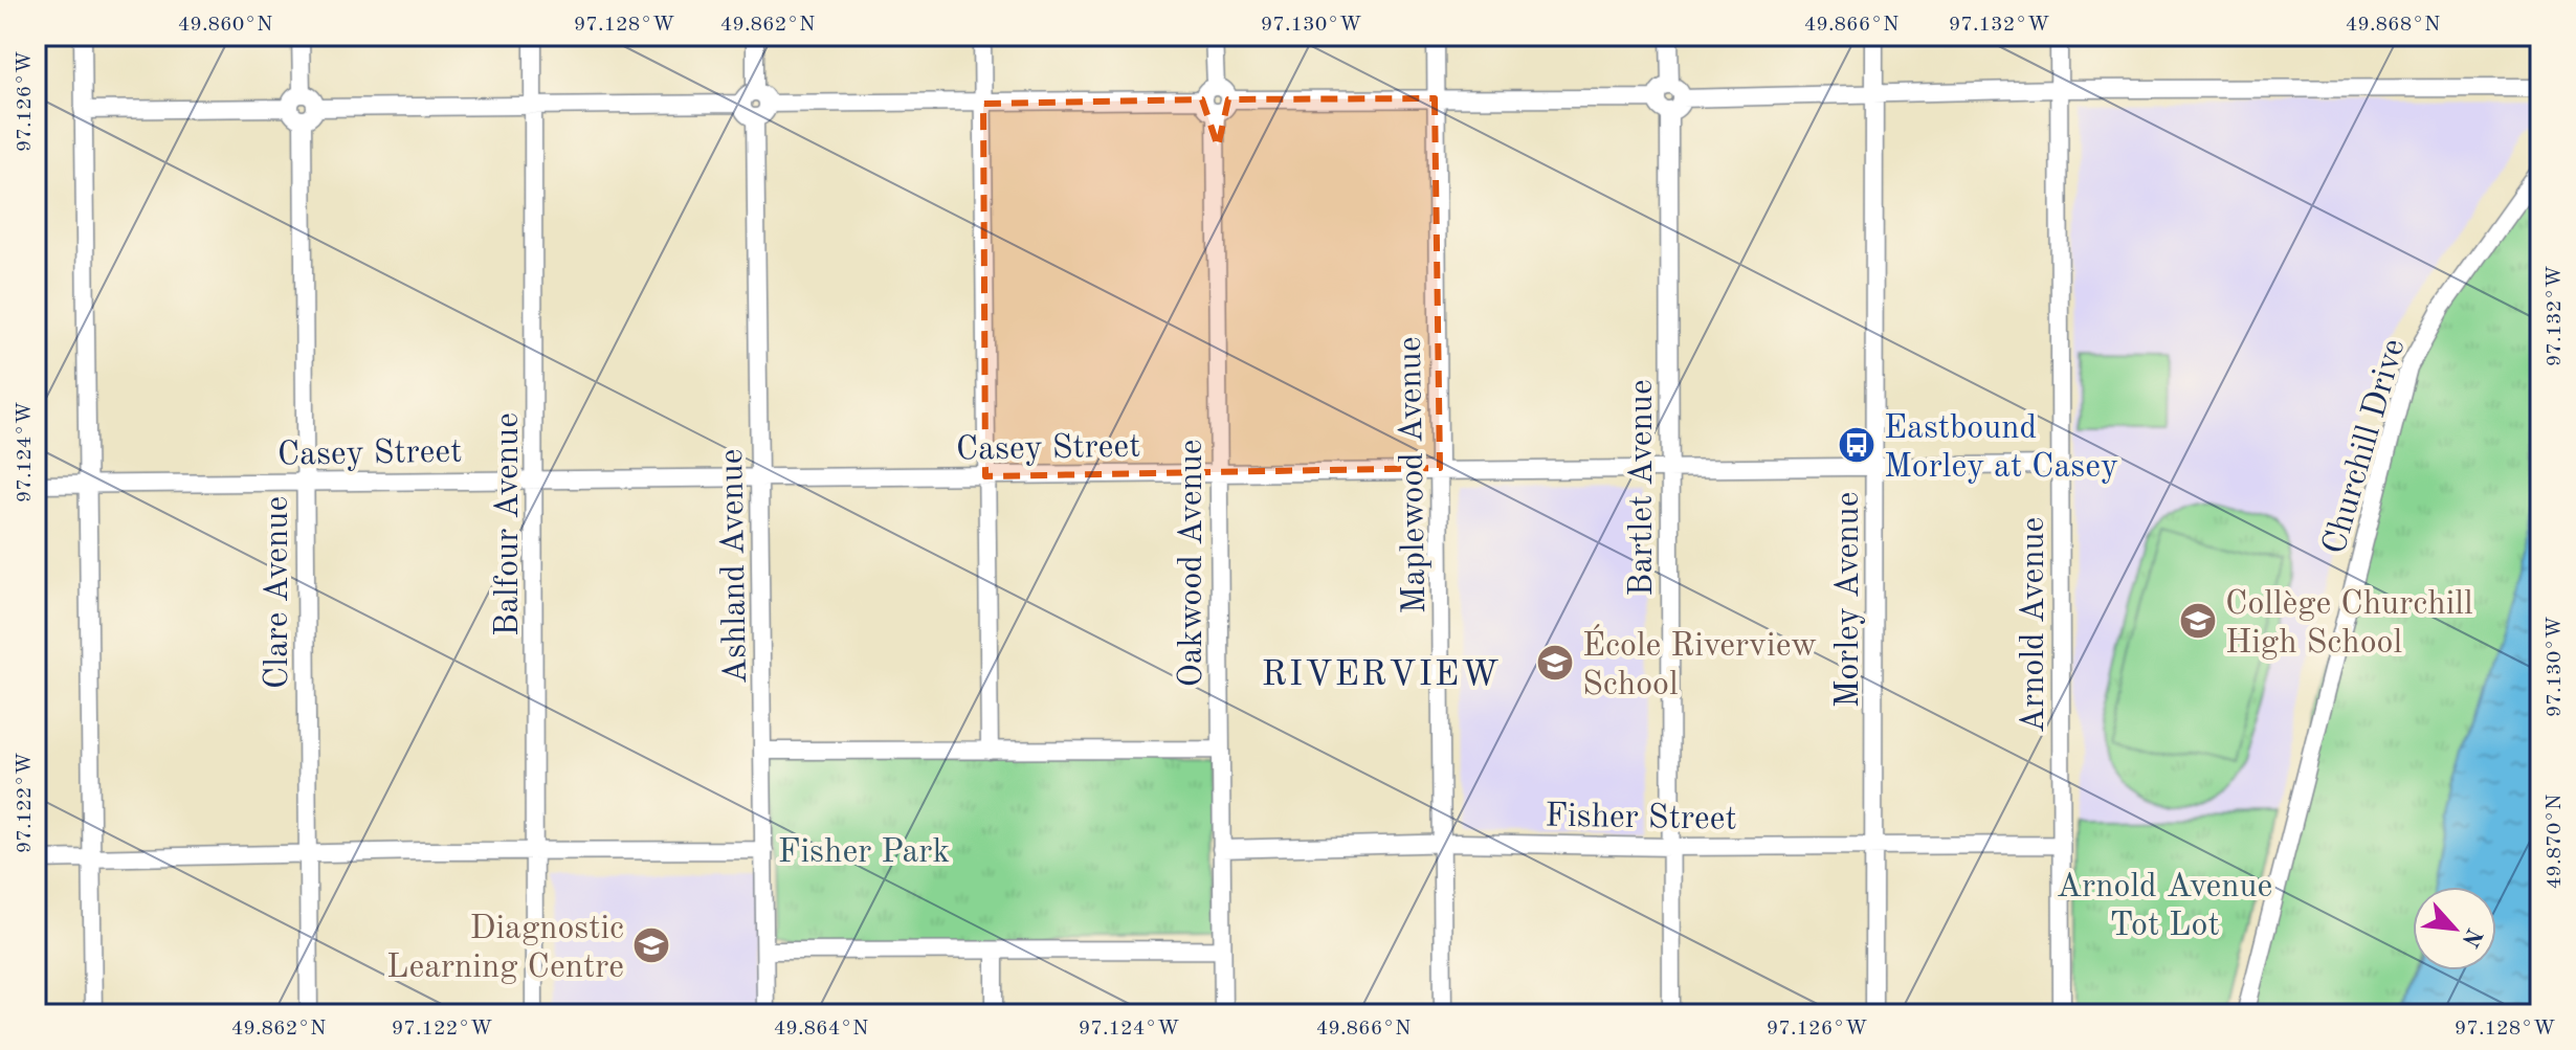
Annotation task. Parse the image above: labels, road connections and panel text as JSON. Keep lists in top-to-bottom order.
{
  "streets": {
    "street": [
      "Casey Street",
      "Churchill Drive",
      "Maplewood Avenue",
      "Bartlet Avenue",
      "Balfour Avenue",
      "Oakwood Avenue",
      "Ashland Avenue",
      "Clare Avenue",
      "Morley Avenue",
      "Arnold Avenue",
      "Fisher Street"
    ]
  },
  "crossings": [
    ["Casey Street", "Maplewood Avenue"],
    ["Casey Street", "Bartlet Avenue"],
    ["Casey Street", "Balfour Avenue"],
    ["Casey Street", "Oakwood Avenue"],
    ["Casey Street", "Ashland Avenue"],
    ["Casey Street", "Clare Avenue"],
    ["Casey Street", "Morley Avenue"],
    ["Casey Street", "Arnold Avenue"],
    ["Maplewood Avenue", "Fisher Street"],
    ["Bartlet Avenue", "Fisher Street"],
    ["Oakwood Avenue", "Fisher Street"],
    ["Morley Avenue", "Fisher Street"],
    ["Arnold Avenue", "Fisher Street"]
  ],
  "districts": ["RIVERVIEW"],
  "parks": ["Fisher Park", "Arnold Avenue Tot Lot"],
  "places": {
    "bus stop": ["Eastbound Morley at Casey"],
    "school or university": ["Collège Churchill High School", "École Riverview School", "Diagnostic Learning Centre"]
  },
  "north": "bottom right",
  "coordinates": [
    "49.860°N",
    "97.128°W",
    "49.862°N",
    "97.130°W",
    "49.866°N",
    "97.132°W",
    "49.868°N",
    "97.126°W",
    "97.124°W",
    "97.122°W",
    "49.870°N",
    "49.864°N"
  ]
}
